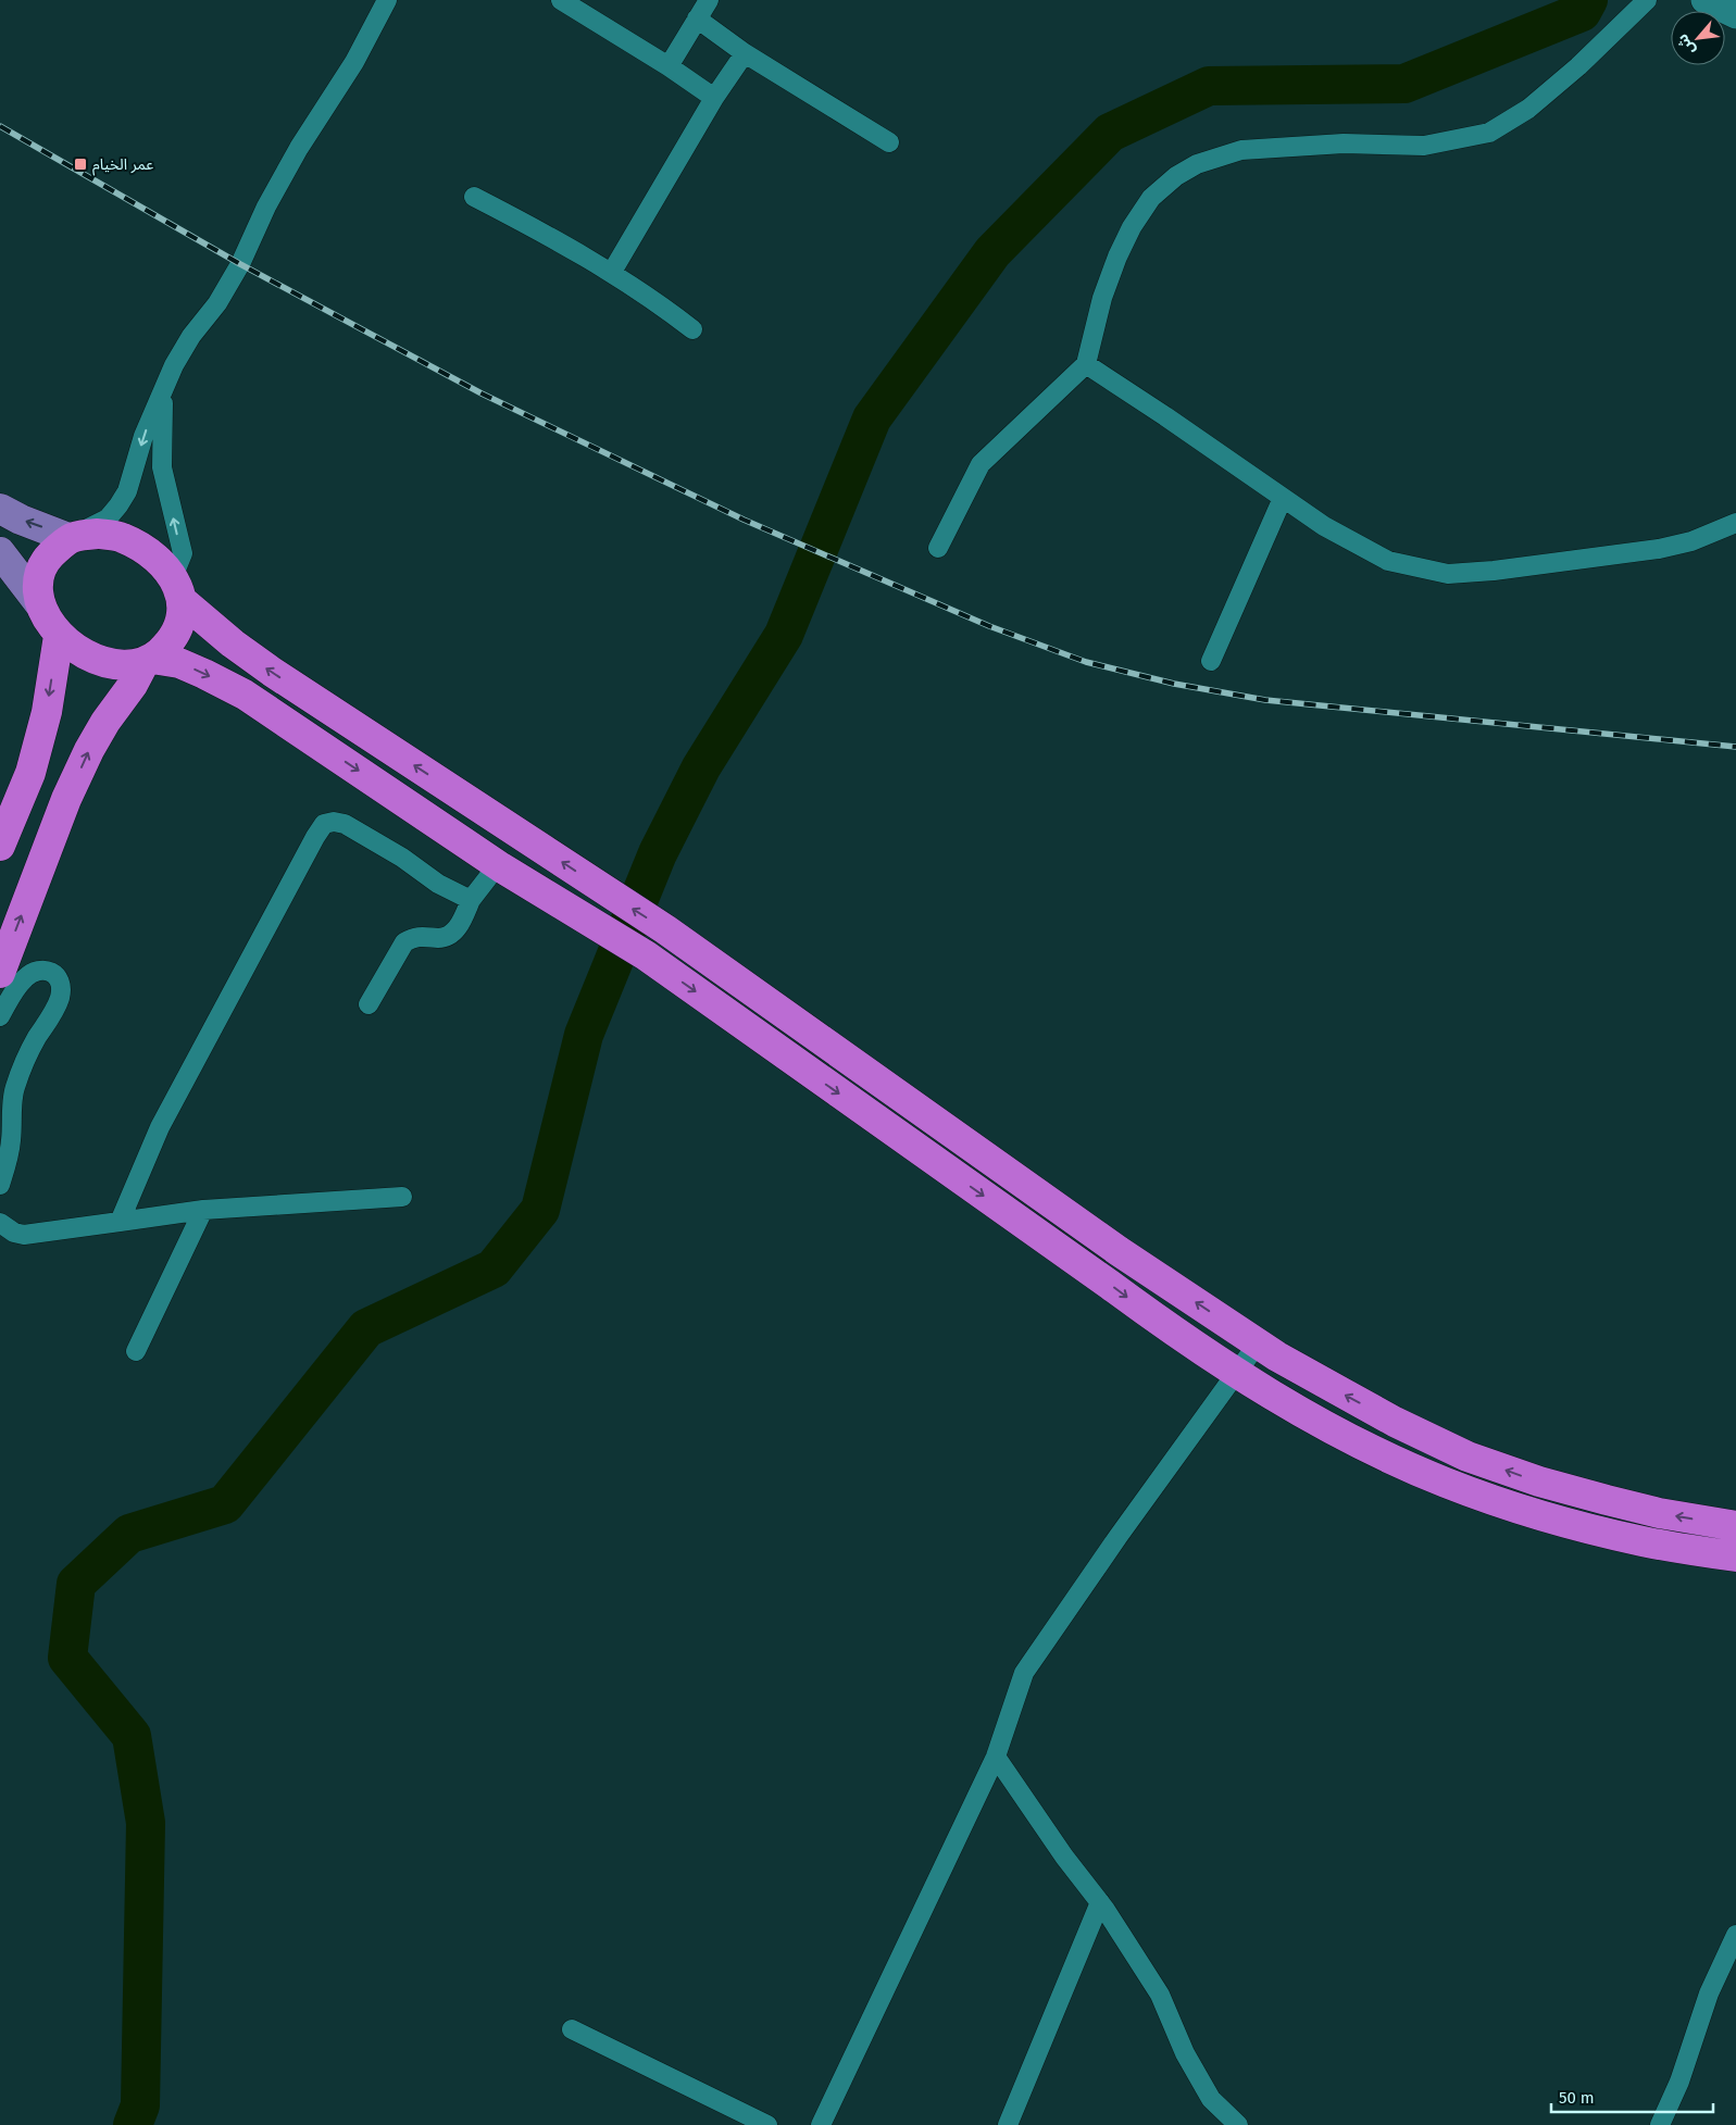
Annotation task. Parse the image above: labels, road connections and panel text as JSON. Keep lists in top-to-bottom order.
{
  "places": {
    "transit": ["عمر الخيام"]
  },
  "scale_bar": "50 m",
  "north": "bottom left"
}
